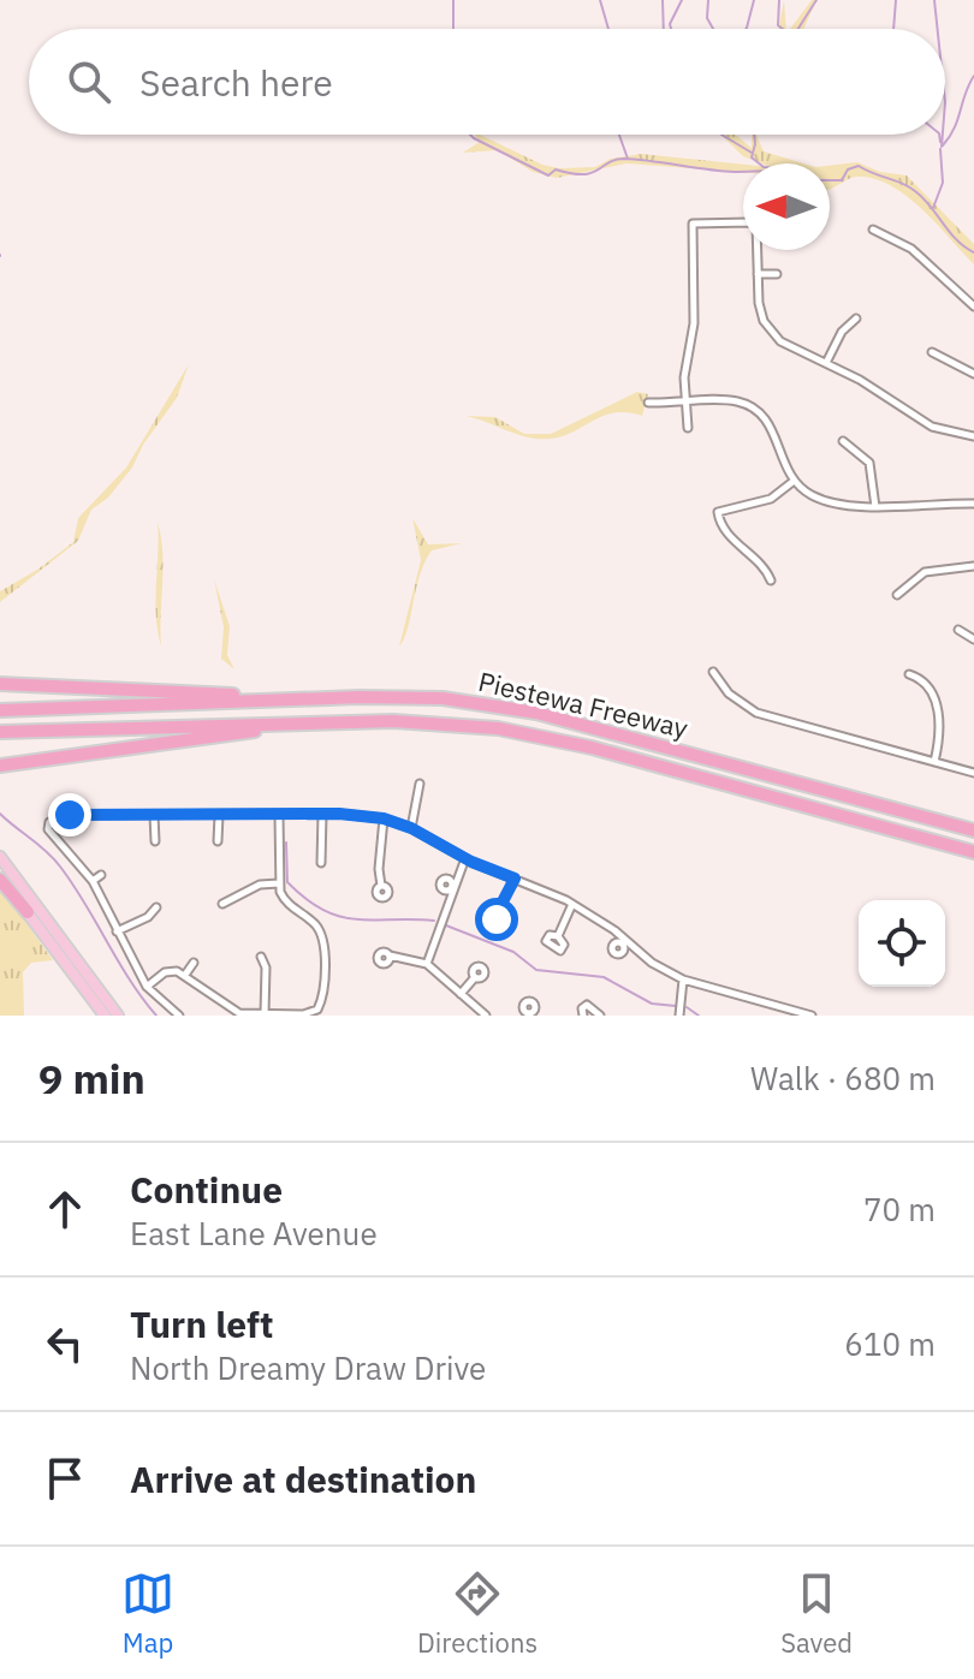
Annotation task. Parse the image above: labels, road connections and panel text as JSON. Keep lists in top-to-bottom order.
{
  "streets": {
    "highway": ["Piestewa Freeway"]
  },
  "north": "left",
  "page": {
    "search": "Search here",
    "heading": ["9 min", "Walk · 680 m"],
    "list": [
      ["Continue", "East Lane Avenue", "70 m"],
      ["Turn left", "North Dreamy Draw Drive", "610 m"],
      "Arrive at destination"
    ],
    "nav": ["Map", "Directions", "Saved"]
  }
}
